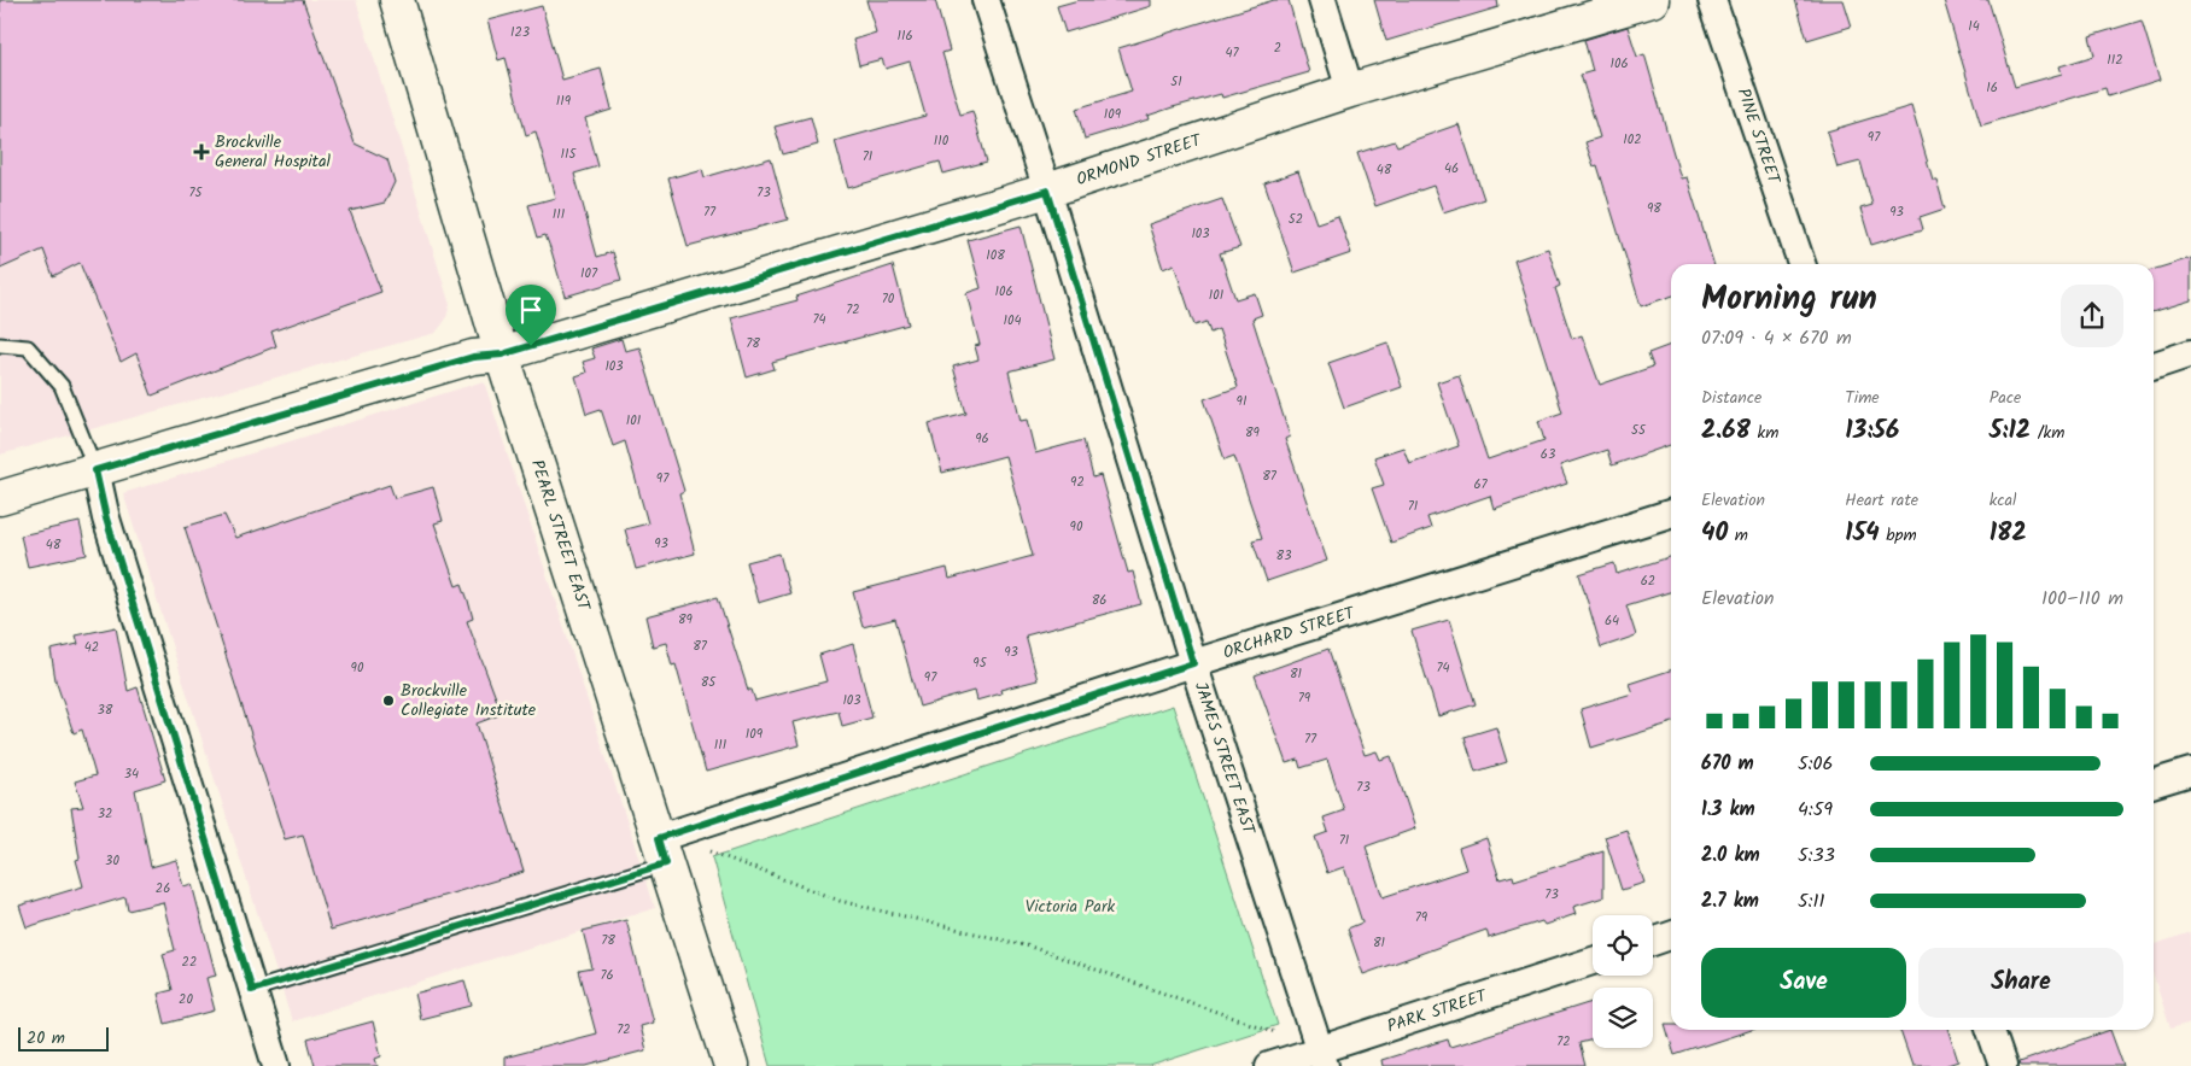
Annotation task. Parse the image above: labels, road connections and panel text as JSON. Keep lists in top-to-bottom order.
{
  "streets": {
    "street": [
      "PINE STREET",
      "ORMOND STREET",
      "PEARL STREET EAST",
      "ORCHARD STREET",
      "JAMES STREET EAST",
      "PARK STREET"
    ]
  },
  "crossings": [
    ["ORMOND STREET", "PEARL STREET EAST"],
    ["ORMOND STREET", "JAMES STREET EAST"],
    ["PEARL STREET EAST", "ORCHARD STREET"],
    ["ORCHARD STREET", "JAMES STREET EAST"],
    ["JAMES STREET EAST", "PARK STREET"]
  ],
  "parks": ["Victoria Park"],
  "places": {
    "health": ["Brockville General Hospital"],
    "other": ["Brockville Collegiate Institute"]
  },
  "house_numbers": [
    "14",
    "123",
    "116",
    "2",
    "47",
    "112",
    "106",
    "51",
    "16",
    "119",
    "109",
    "97",
    "102",
    "110",
    "115",
    "71",
    "46",
    "48",
    "75",
    "73",
    "98",
    "77",
    "93",
    "111",
    "52",
    "103",
    "108",
    "107",
    "106",
    "101",
    "70",
    "72",
    "74",
    "104",
    "78",
    "103",
    "91",
    "101",
    "55",
    "89",
    "96",
    "63",
    "87",
    "97",
    "92",
    "67",
    "71",
    "90",
    "93",
    "48",
    "83",
    "62",
    "86",
    "89",
    "64",
    "87",
    "42",
    "93",
    "95",
    "90",
    "74",
    "81",
    "97",
    "85",
    "79",
    "103",
    "38",
    "109",
    "77",
    "111",
    "34",
    "73",
    "32",
    "71",
    "30",
    "26",
    "73",
    "79",
    "78",
    "81",
    "22",
    "76",
    "20",
    "72",
    "72"
  ],
  "scale_bar": "20 m",
  "page": {
    "heading": ["Morning run", "07:09 · 4 × 670 m"],
    "stats": [
      ["Distance", "2.68 km"],
      ["Time", "13:56"],
      ["Pace", "5:12 /km"],
      ["Elevation", "40 m"],
      ["Heart rate", "154 bpm"],
      ["kcal", "182"]
    ],
    "chart": ["Elevation", "100–110 m"],
    "list": [
      {
        "name": "670 m",
        "note": "5:06"
      },
      {
        "name": "1.3 km",
        "note": "4:59"
      },
      {
        "name": "2.0 km",
        "note": "5:33"
      },
      {
        "name": "2.7 km",
        "note": "5:11"
      }
    ],
    "buttons": ["Save", "Share"],
    "scale": "20 m"
  }
}
